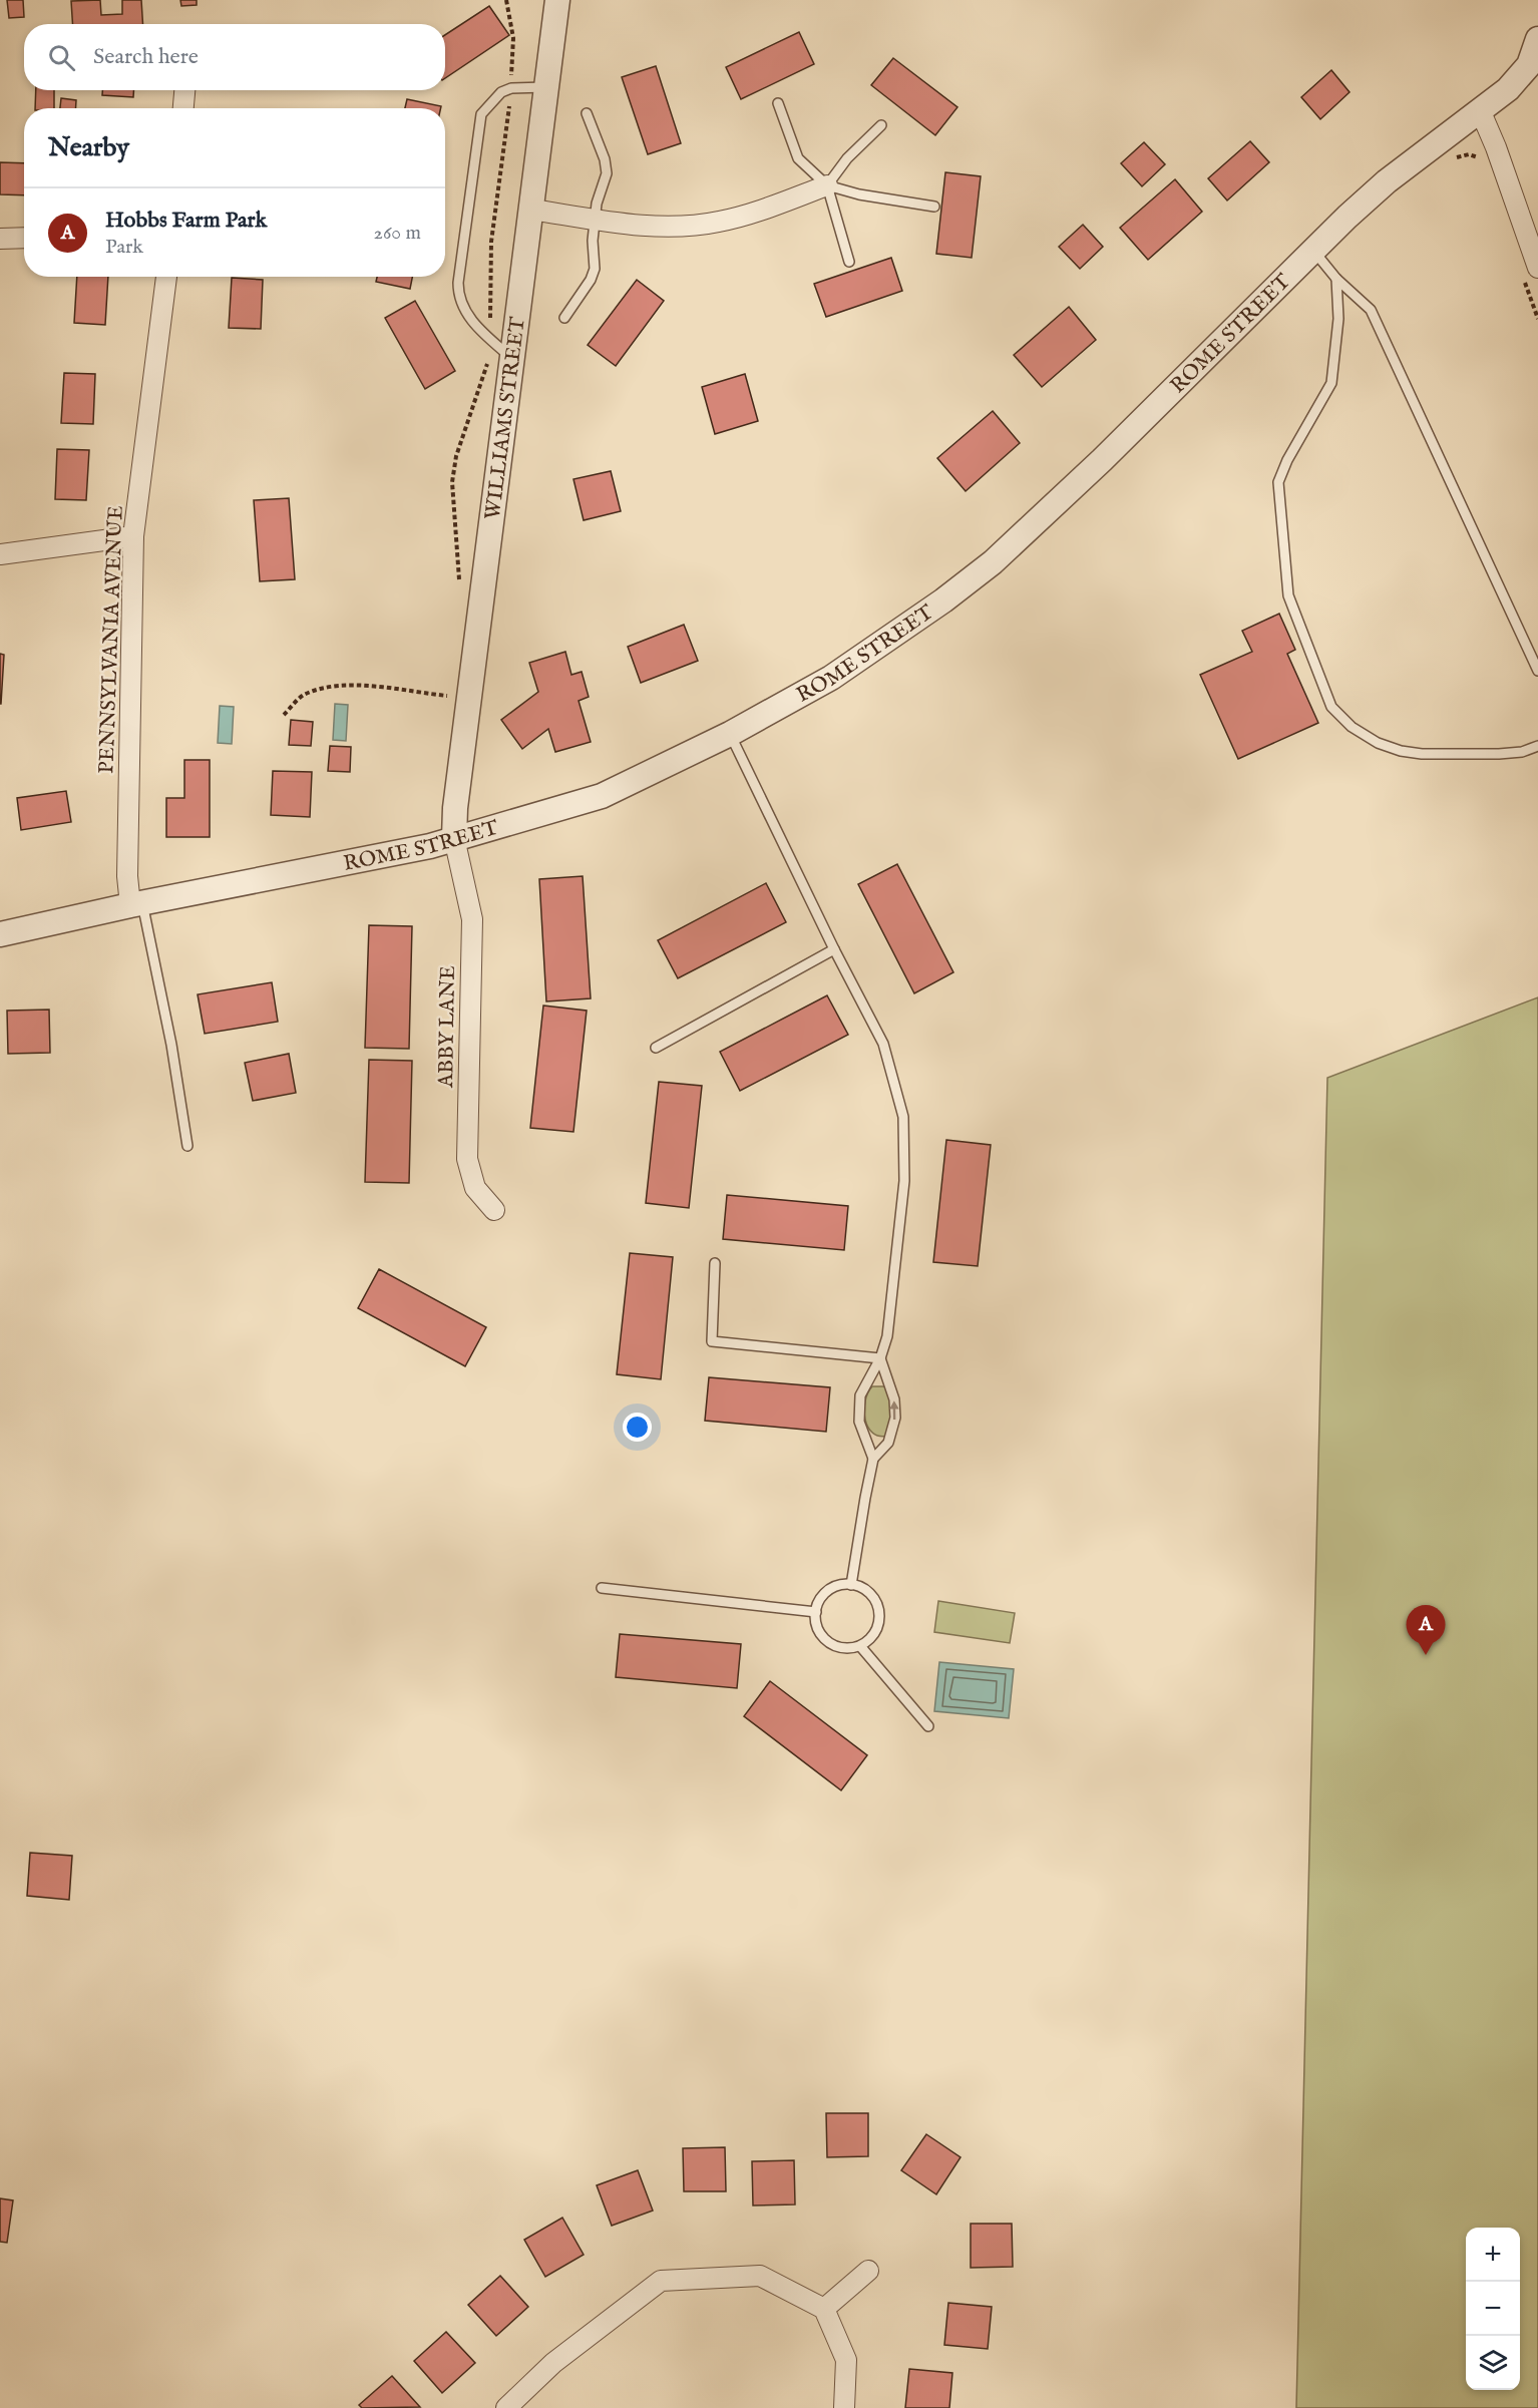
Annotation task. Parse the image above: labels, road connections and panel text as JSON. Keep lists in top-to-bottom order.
{
  "streets": {
    "street": [
      "ROME STREET",
      "WILLIAMS STREET",
      "PENNSYLVANIA AVENUE",
      "ABBY LANE"
    ]
  },
  "crossings": [
    ["ROME STREET", "WILLIAMS STREET"],
    ["ROME STREET", "PENNSYLVANIA AVENUE"],
    ["ROME STREET", "ABBY LANE"],
    ["WILLIAMS STREET", "ABBY LANE"]
  ],
  "page": {
    "search": "Search here",
    "heading": "Nearby",
    "list": [
      {
        "mark": "A",
        "name": "Hobbs Farm Park",
        "note": "Park",
        "value": "260 m"
      }
    ],
    "pins": "A",
    "map_buttons": ["+", "−"]
  }
}
